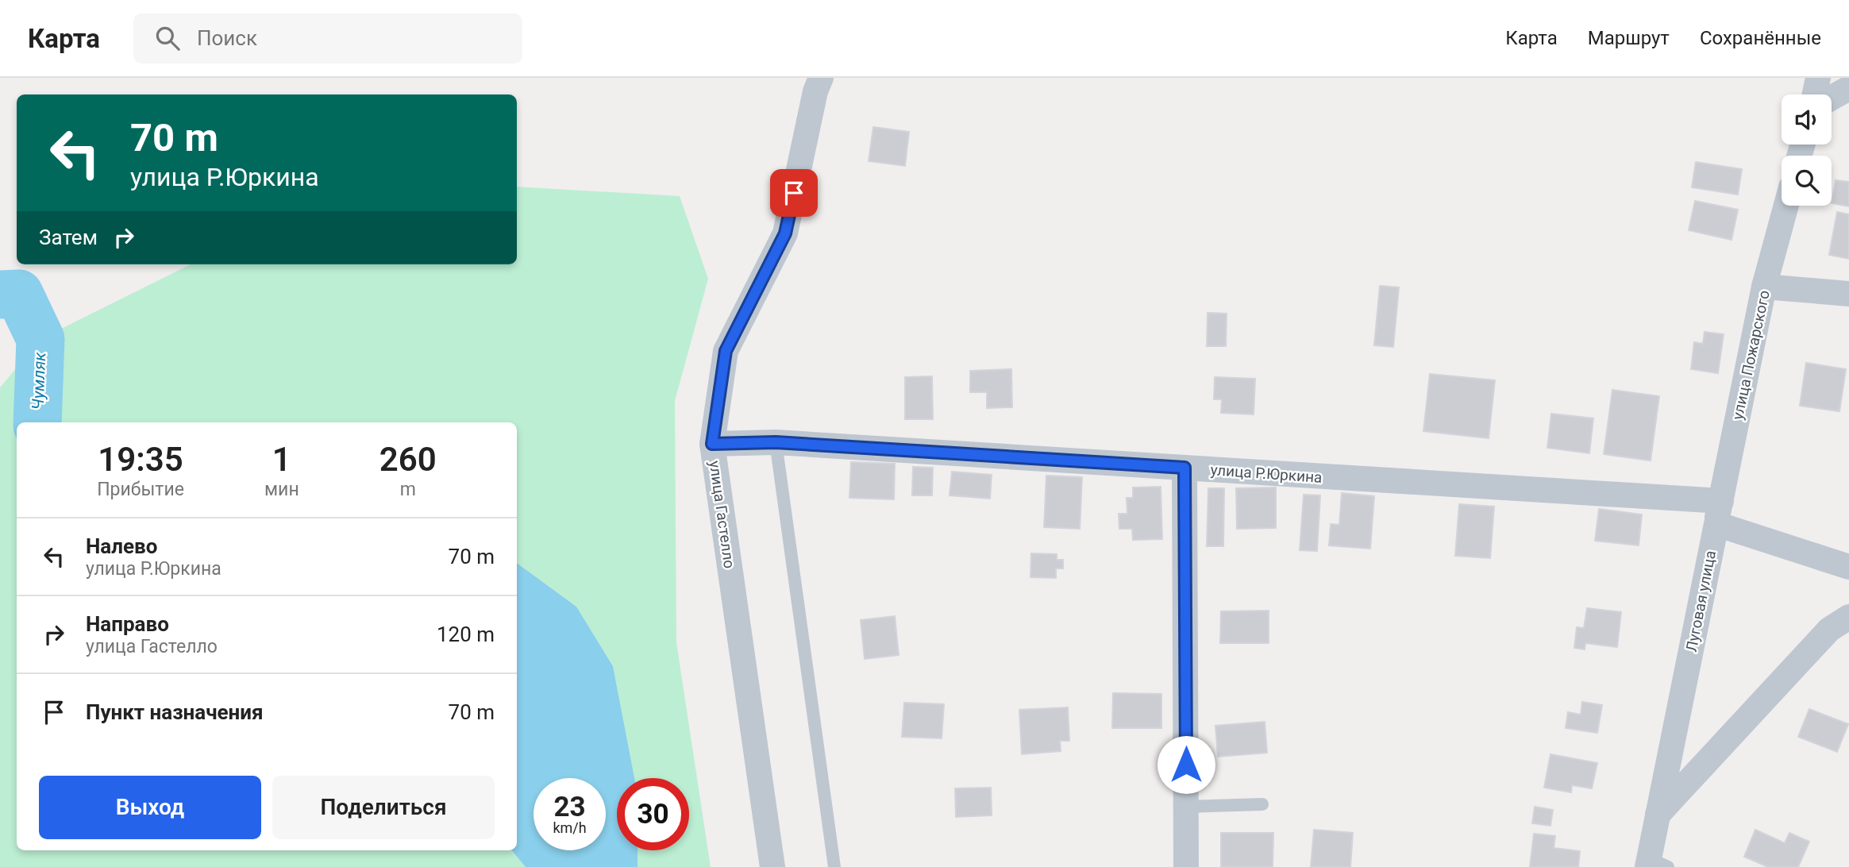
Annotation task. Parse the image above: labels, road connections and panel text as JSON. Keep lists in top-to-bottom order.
{
  "streets": {
    "street": [
      "улица Пожарского",
      "улица Р.Юркина",
      "улица Гастелло",
      "Луговая улица"
    ]
  },
  "crossings": [
    ["улица Пожарского", "улица Р.Юркина"],
    ["улица Пожарского", "Луговая улица"],
    ["улица Р.Юркина", "улица Гастелло"],
    ["улица Р.Юркина", "Луговая улица"]
  ],
  "water": ["Чумляк"],
  "page": {
    "header": "Карта",
    "search": "Поиск",
    "nav": ["Карта", "Маршрут", "Сохранённые"],
    "turn": ["70 m", "улица Р.Юркина"],
    "then": "Затем",
    "eta": [
      "19:35",
      "Прибытие",
      "1",
      "мин",
      "260",
      "m"
    ],
    "list": [
      {
        "name": "Налево",
        "note": "улица Р.Юркина",
        "value": "70 m"
      },
      {
        "name": "Направо",
        "note": "улица Гастелло",
        "value": "120 m"
      },
      {
        "name": "Пункт назначения",
        "value": "70 m"
      }
    ],
    "buttons": ["Выход", "Поделиться"],
    "speed": "23 km/h",
    "limit": "30"
  }
}
